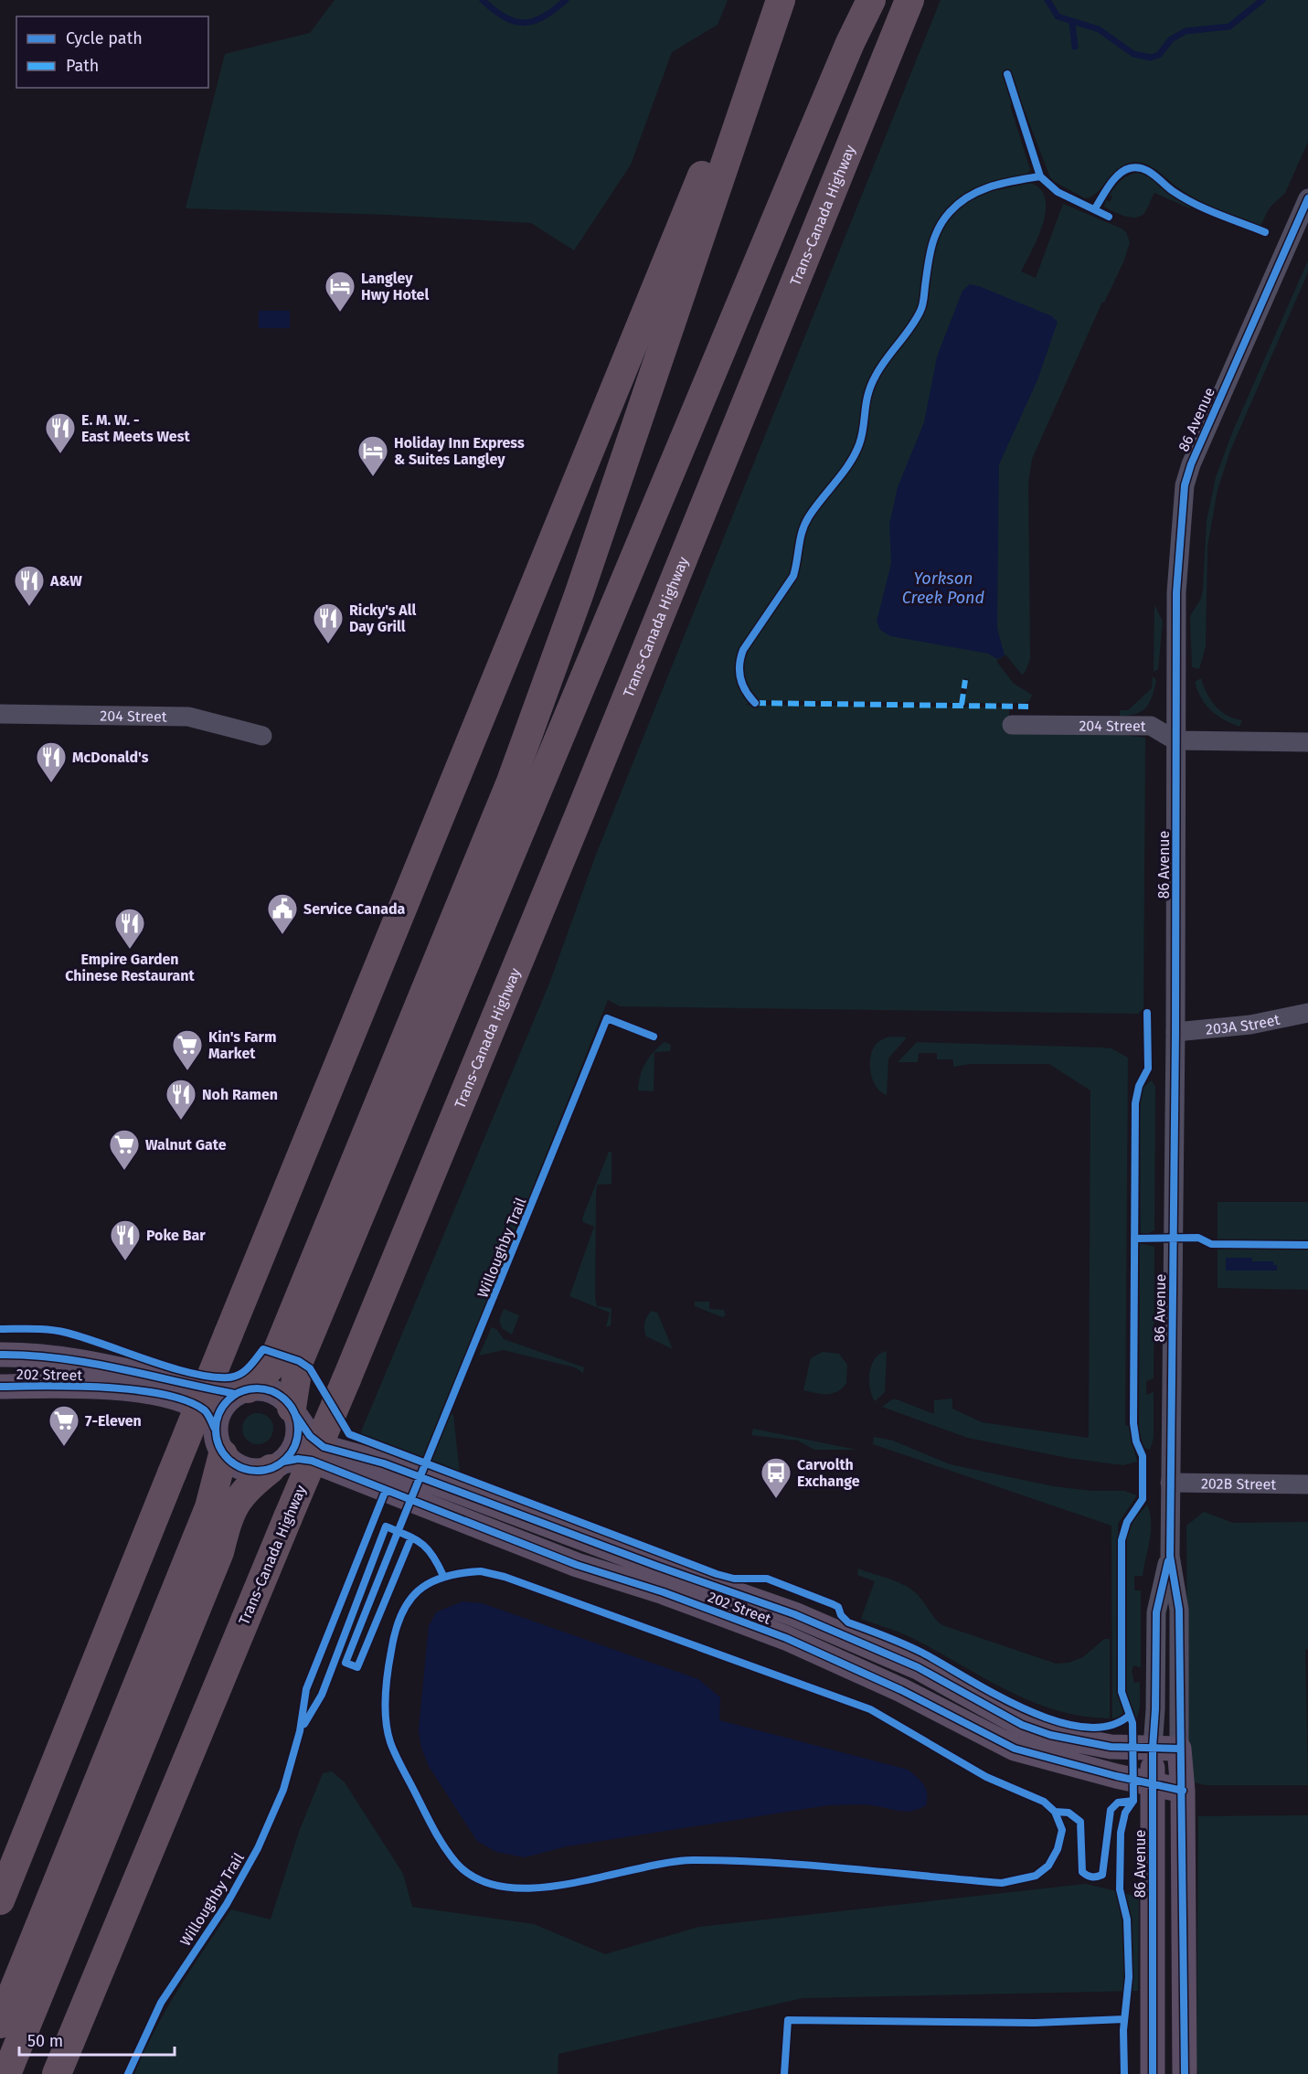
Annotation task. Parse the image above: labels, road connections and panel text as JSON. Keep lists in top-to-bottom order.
{
  "streets": {
    "highway": ["Trans-Canada Highway"],
    "main road": ["86 Avenue", "202 Street"],
    "street": ["204 Street", "203A Street", "202B Street"],
    "cycle path": ["Willoughby Trail"]
  },
  "crossings": [
    ["86 Avenue", "204 Street"],
    ["86 Avenue", "203A Street"],
    ["86 Avenue", "202 Street"],
    ["86 Avenue", "202B Street"]
  ],
  "water": ["Yorkson Creek Pond"],
  "places": {
    "hotel": ["Langley Hwy Hotel", "Holiday Inn Express & Suites Langley"],
    "restaurant": [
      "E. M. W. - East Meets West",
      "A&W",
      "Ricky's All Day Grill",
      "McDonald's",
      "Empire Garden Chinese Restaurant",
      "Noh Ramen",
      "Poke Bar"
    ],
    "public building": ["Service Canada"],
    "supermarket": ["Kin's Farm Market", "Walnut Gate", "7-Eleven"],
    "bus stop": ["Carvolth Exchange"]
  },
  "legend": ["Cycle path", "Path"],
  "scale_bar": "50 m"
}
